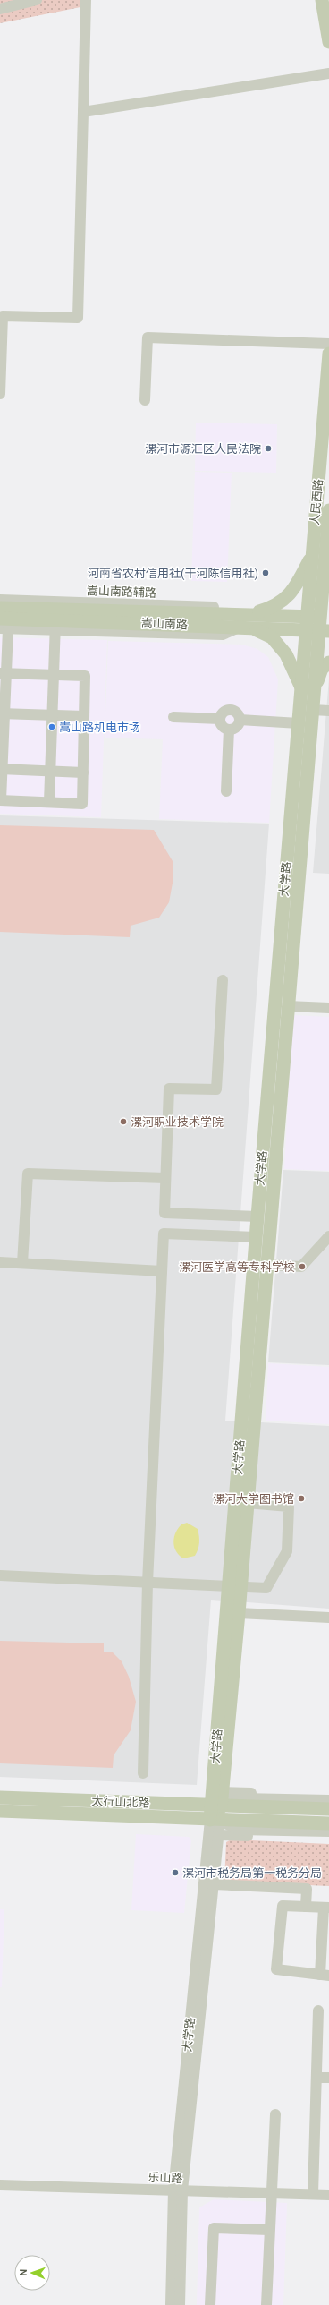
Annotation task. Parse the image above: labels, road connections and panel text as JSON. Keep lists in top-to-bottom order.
{
  "streets": {
    "main road": [
      "人民西路",
      "嵩山南路",
      "大学路",
      "太行山北路"
    ],
    "street": ["嵩山南路辅路", "乐山路"]
  },
  "crossings": [
    ["人民西路", "嵩山南路"],
    ["人民西路", "大学路"],
    ["嵩山南路辅路", "嵩山南路"],
    ["嵩山南路", "大学路"],
    ["大学路", "太行山北路"],
    ["大学路", "乐山路"]
  ],
  "places": [
    "漯河市源汇区人民法院",
    "河南省农村信用社(干河陈信用社)",
    "嵩山路机电市场",
    "漯河职业技术学院",
    "漯河医学高等专科学校",
    "漯河大学图书馆",
    "漯河市税务局第一税务分局"
  ],
  "north": "left"
}
